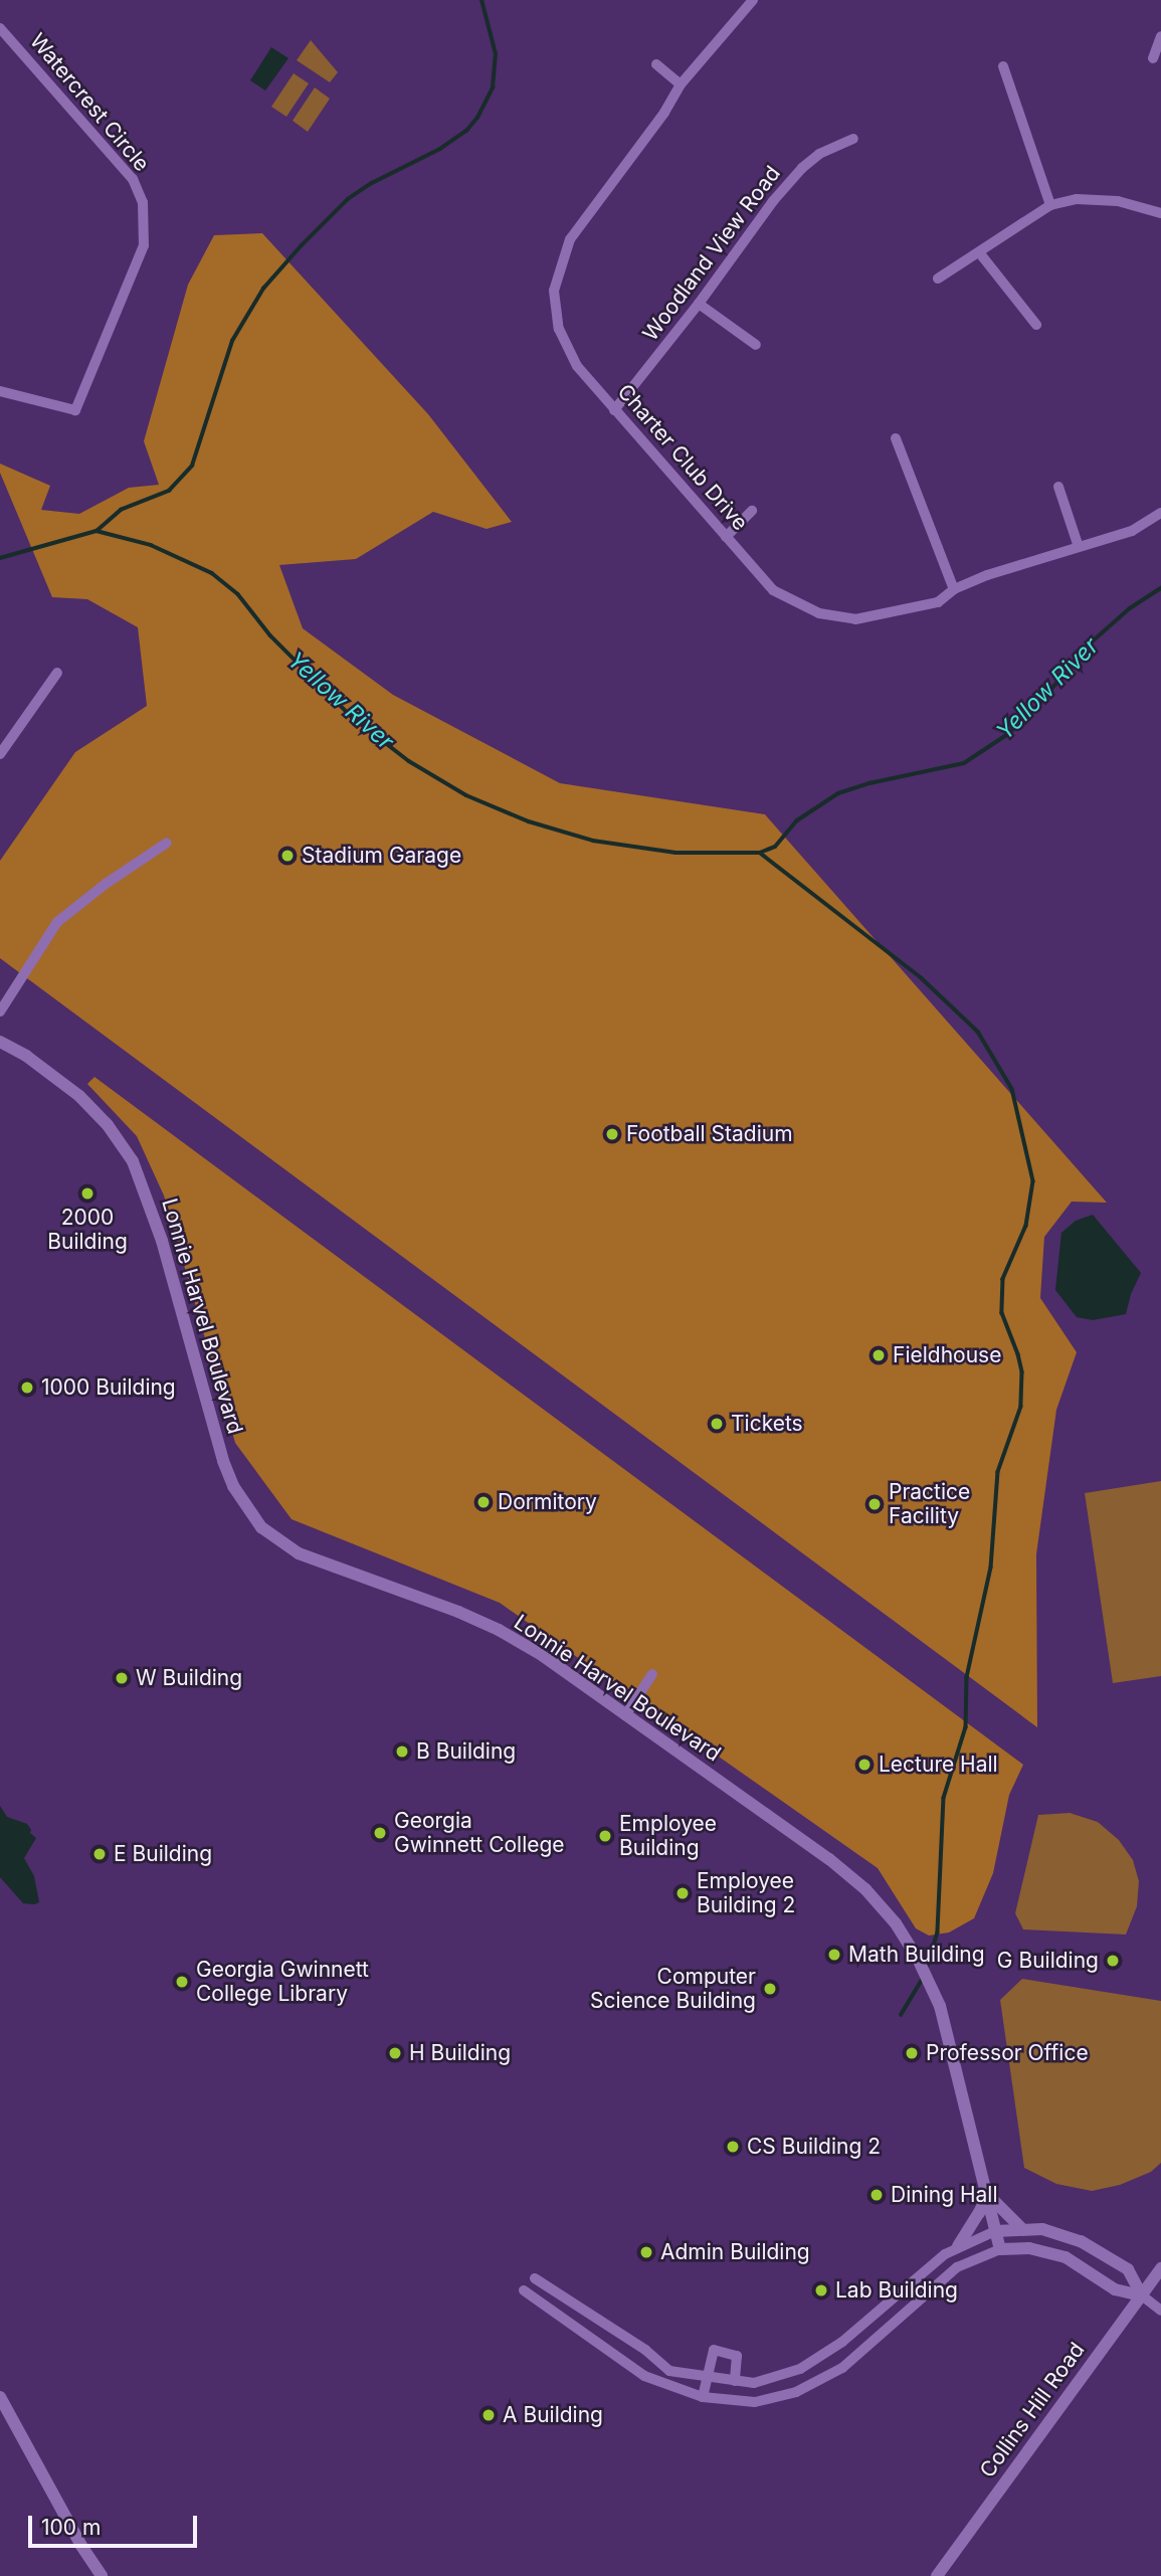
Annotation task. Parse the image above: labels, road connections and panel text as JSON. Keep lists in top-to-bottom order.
{
  "streets": {
    "street": [
      "Watercrest Circle",
      "Woodland View Road",
      "Charter Club Drive",
      "Lonnie Harvel Boulevard",
      "Collins Hill Road"
    ]
  },
  "crossings": [
    ["Woodland View Road", "Charter Club Drive"]
  ],
  "water": ["Yellow River"],
  "places": [
    "Stadium Garage",
    "Football Stadium",
    "2000 Building",
    "Fieldhouse",
    "1000 Building",
    "Tickets",
    "Dormitory",
    "Practice Facility",
    "W Building",
    "B Building",
    "Lecture Hall",
    "Georgia Gwinnett College",
    "Employee Building",
    "E Building",
    "Employee Building 2",
    "Math Building",
    "G Building",
    "Georgia Gwinnett College Library",
    "Computer Science Building",
    "H Building",
    "Professor Office",
    "CS Building 2",
    "Dining Hall",
    "Admin Building",
    "Lab Building",
    "A Building"
  ],
  "scale_bar": "100 m"
}
